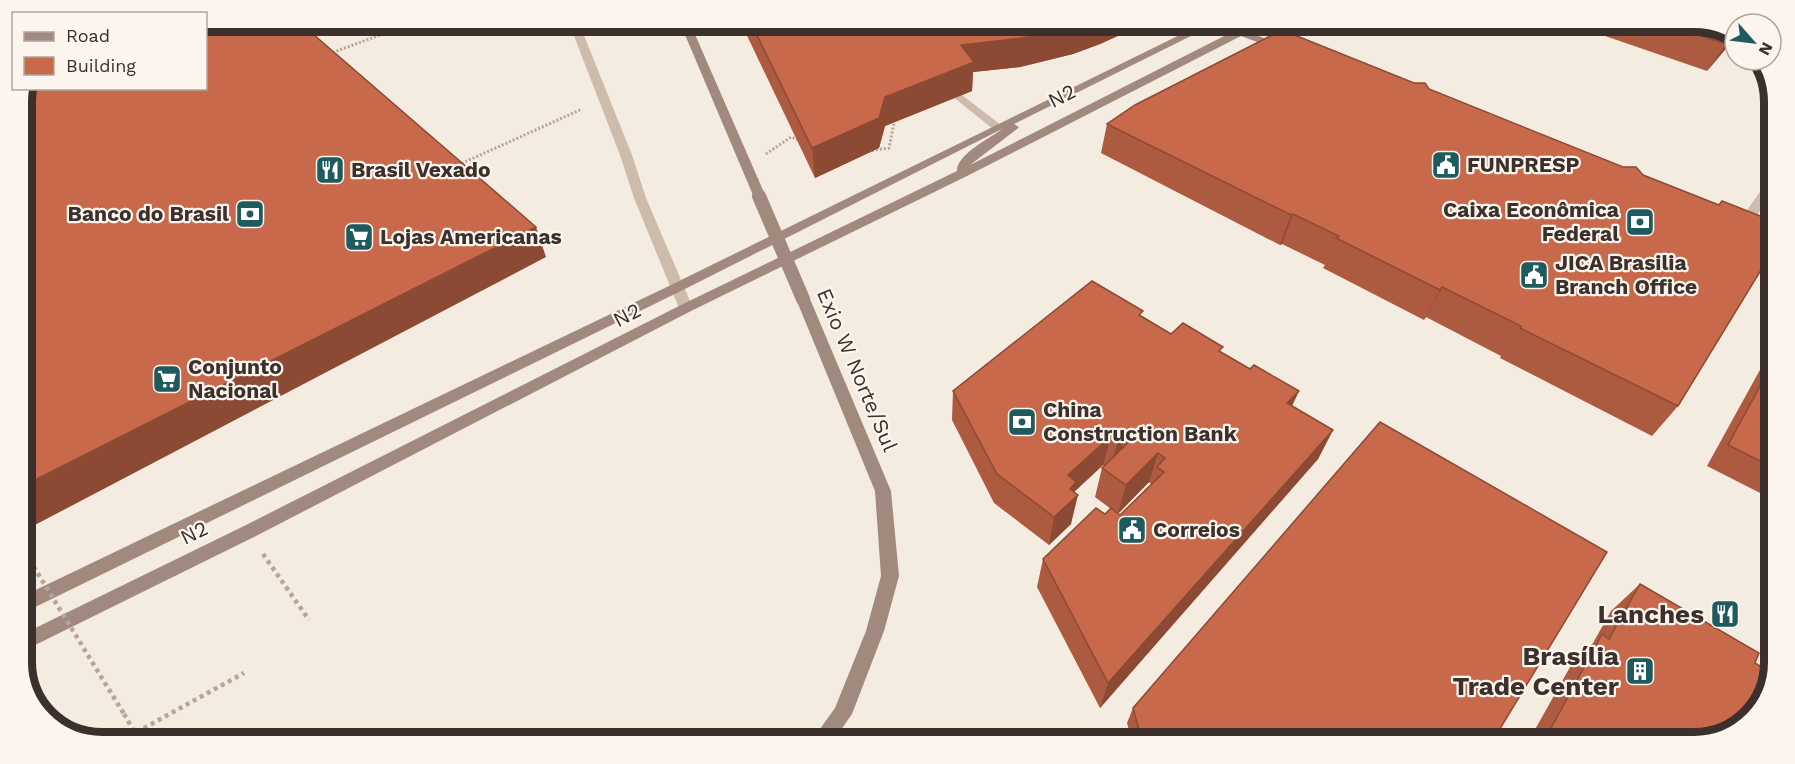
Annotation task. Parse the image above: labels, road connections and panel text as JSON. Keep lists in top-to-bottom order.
{
  "streets": {
    "main road": ["N2", "Exio W Norte/Sul"]
  },
  "places": {
    "public building": ["FUNPRESP", "JICA Brasilia Branch Office", "Correios"],
    "restaurant": ["Brasil Vexado", "Lanches"],
    "bank": ["Banco do Brasil", "Caixa Econômica Federal", "China Construction Bank"],
    "supermarket": ["Lojas Americanas", "Conjunto Nacional"],
    "building": ["Brasília Trade Center"]
  },
  "legend": ["Road", "Building"],
  "north": "bottom right"
}
